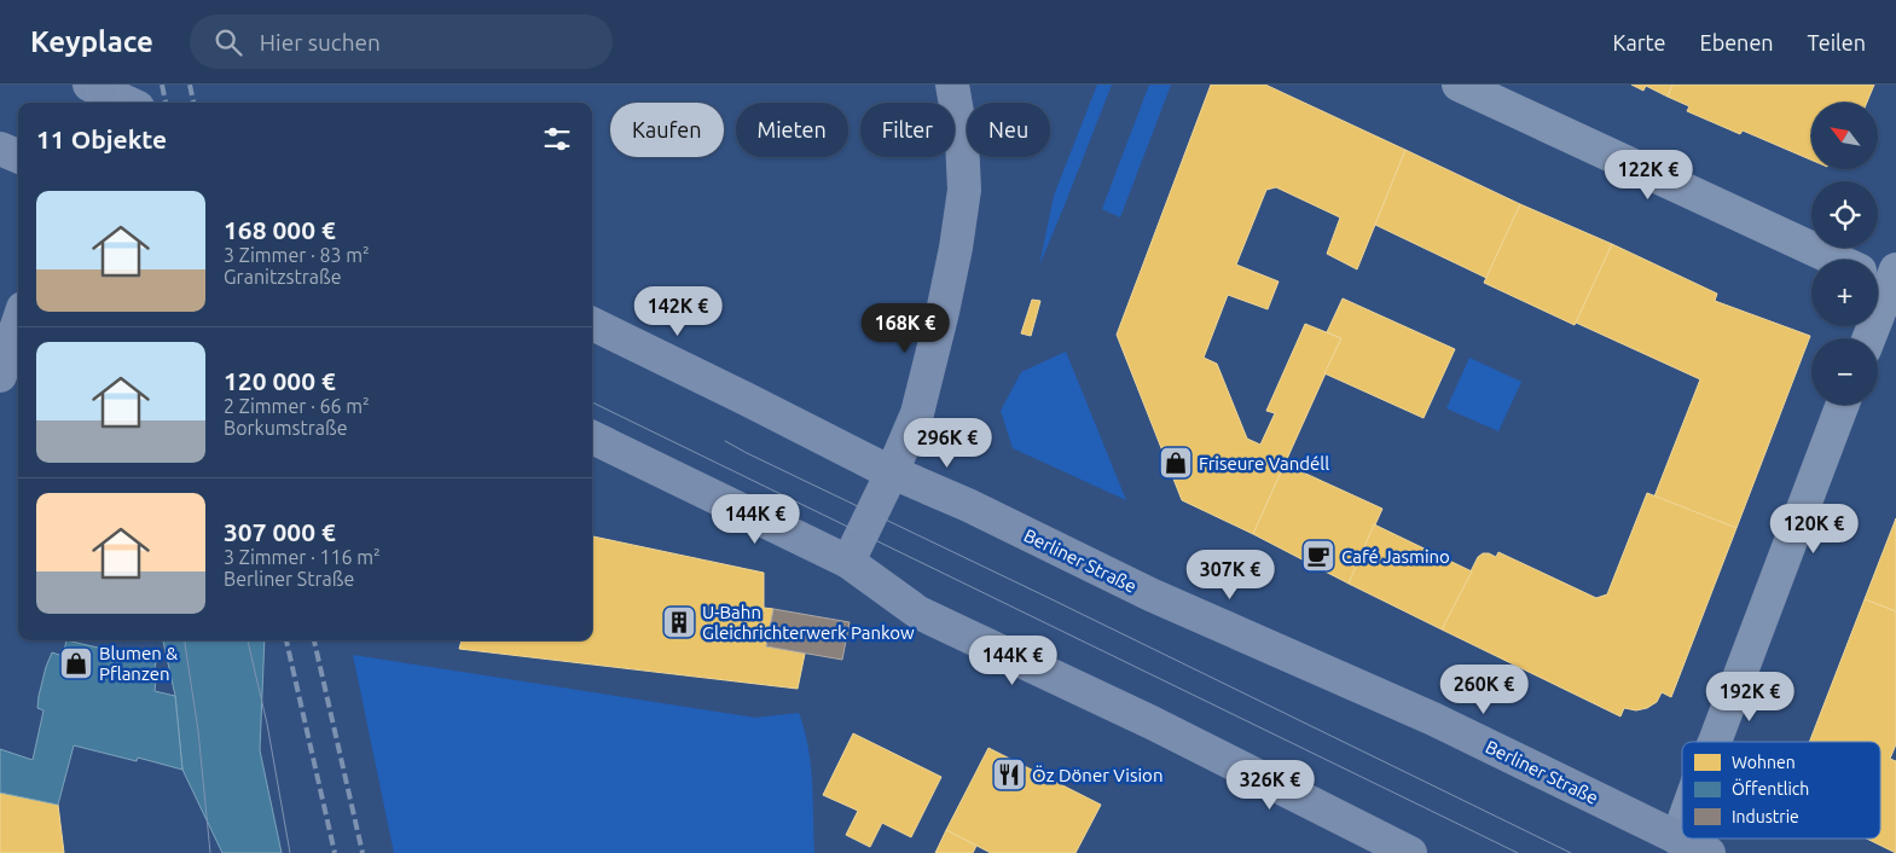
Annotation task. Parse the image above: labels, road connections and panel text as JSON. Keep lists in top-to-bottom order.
{
  "streets": {
    "main road": ["Berliner Straße"]
  },
  "places": {
    "shop": ["Friseure Vandéll", "Blumen & Pflanzen"],
    "cafe": ["Café Jasmino"],
    "building": ["U-Bahn Gleichrichterwerk Pankow"],
    "restaurant": ["Öz Döner Vision"]
  },
  "legend": ["Wohnen", "Öffentlich", "Industrie"],
  "north": "top left",
  "page": {
    "header": "Keyplace",
    "search": "Hier suchen",
    "nav": ["Karte", "Ebenen", "Teilen"],
    "map_buttons": ["+", "−"],
    "chip": [
      "Kaufen",
      "Mieten",
      "Filter",
      "Neu"
    ],
    "heading": "11 Objekte",
    "price": [
      "122K €",
      "142K €",
      "168K €",
      "296K €",
      "144K €",
      "120K €",
      "307K €",
      "144K €",
      "260K €",
      "192K €",
      "326K €"
    ],
    "list": [
      {
        "name": "168 000 €",
        "note": "3 Zimmer · 83 m² · Granitzstraße"
      },
      {
        "name": "120 000 €",
        "note": "2 Zimmer · 66 m² · Borkumstraße"
      },
      {
        "name": "307 000 €",
        "note": "3 Zimmer · 116 m² · Berliner Straße"
      }
    ]
  }
}
